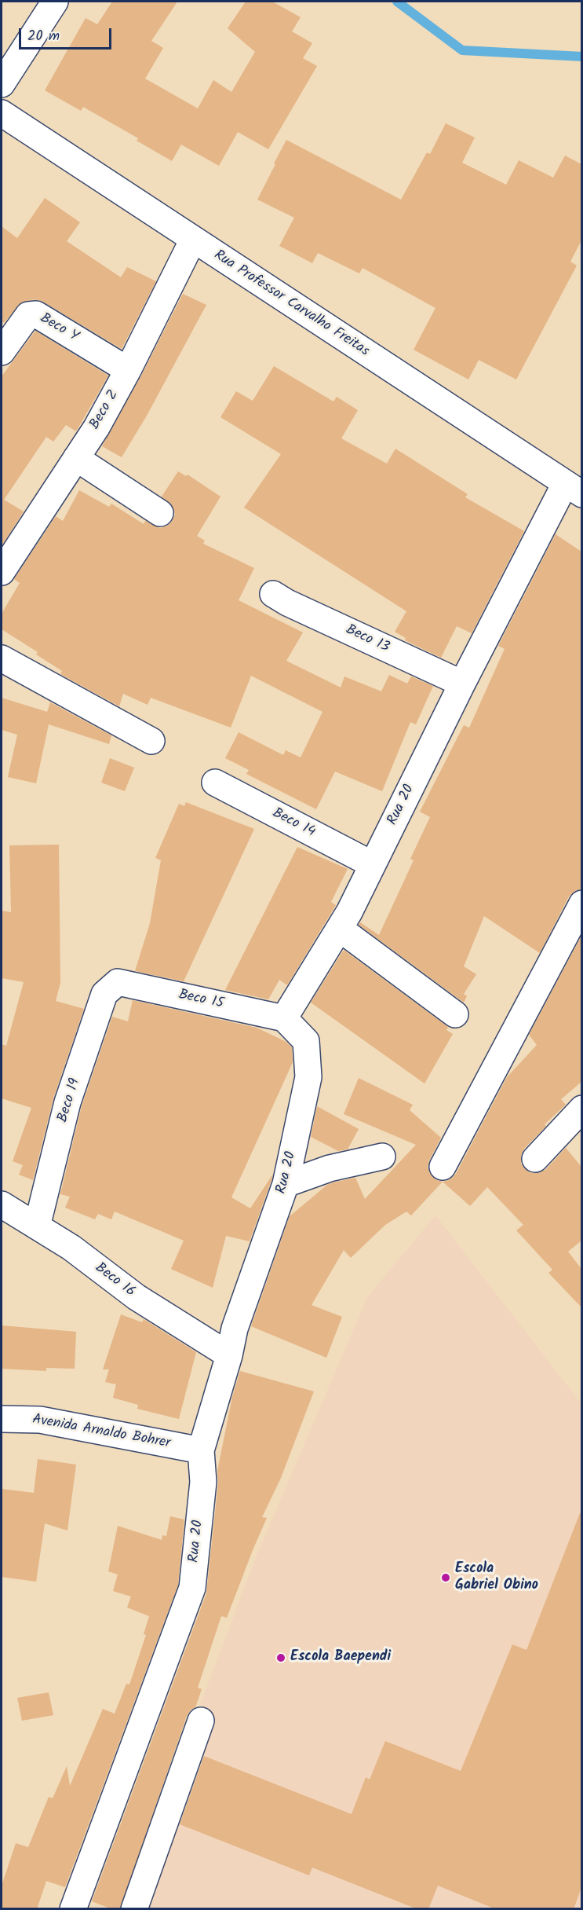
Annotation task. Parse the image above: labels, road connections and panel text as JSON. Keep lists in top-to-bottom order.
{
  "streets": {
    "street": [
      "Rua Professor Carvalho Freitas",
      "Beco Y",
      "Beco Z",
      "Beco 13",
      "Rua 20",
      "Beco 14",
      "Beco 15",
      "Beco 19",
      "Beco 16",
      "Avenida Arnaldo Bohrer"
    ]
  },
  "crossings": [
    ["Rua Professor Carvalho Freitas", "Beco Z"],
    ["Rua Professor Carvalho Freitas", "Rua 20"],
    ["Beco Y", "Beco Z"],
    ["Beco 13", "Rua 20"],
    ["Rua 20", "Beco 14"],
    ["Rua 20", "Beco 15"],
    ["Rua 20", "Beco 16"],
    ["Rua 20", "Avenida Arnaldo Bohrer"],
    ["Beco 15", "Beco 19"],
    ["Beco 19", "Beco 16"]
  ],
  "places": ["Escola Gabriel Obino", "Escola Baependi"],
  "scale_bar": "20 m"
}
